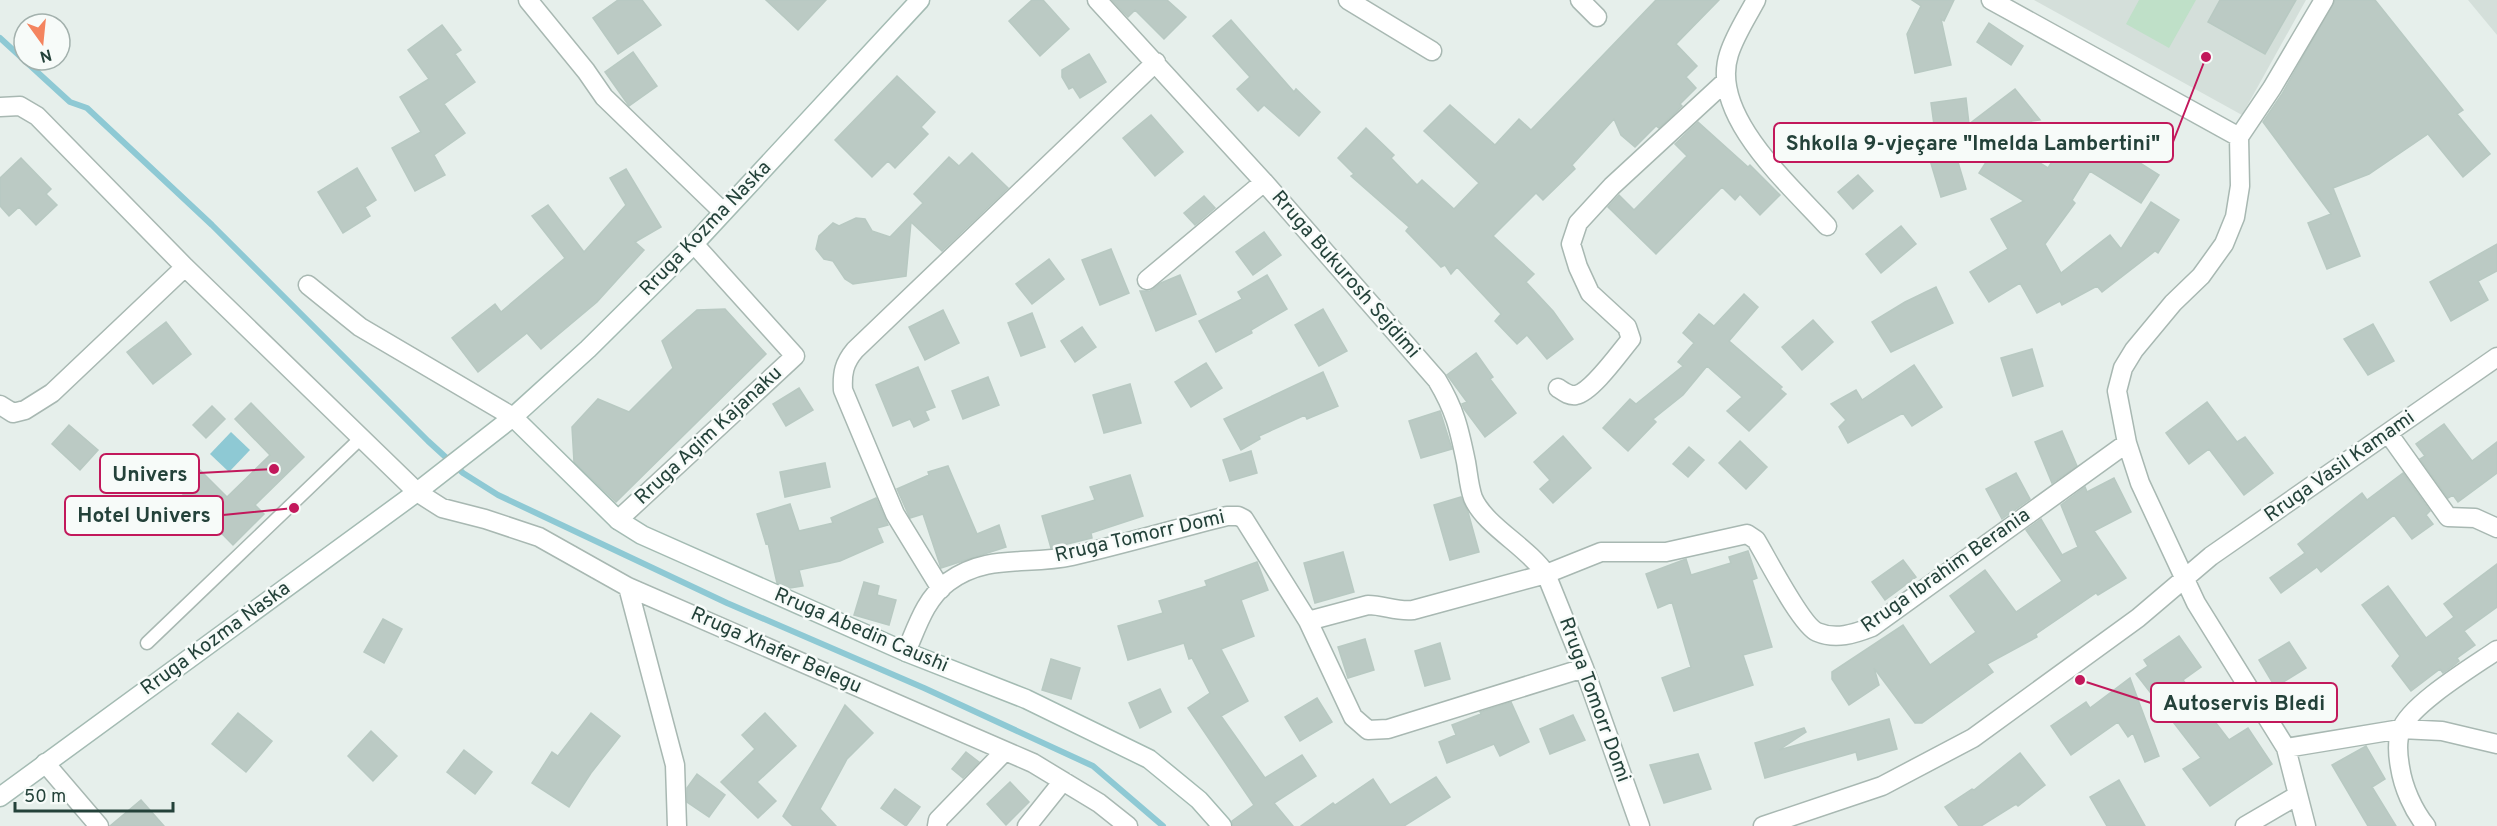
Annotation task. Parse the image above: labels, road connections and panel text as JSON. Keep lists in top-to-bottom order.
{
  "streets": {
    "street": [
      "Rruga Kozma Naska",
      "Rruga Bukurosh Sejdimi",
      "Rruga Agim Kajanaku",
      "Rruga Vasil Kamami",
      "Rruga Tomorr Domi",
      "Rruga Ibrahim Berania",
      "Rruga Abedin Caushi",
      "Rruga Xhafer Belegu"
    ]
  },
  "crossings": [
    ["Rruga Kozma Naska", "Rruga Agim Kajanaku"],
    ["Rruga Kozma Naska", "Rruga Abedin Caushi"],
    ["Rruga Kozma Naska", "Rruga Xhafer Belegu"],
    ["Rruga Bukurosh Sejdimi", "Rruga Tomorr Domi"],
    ["Rruga Bukurosh Sejdimi", "Rruga Ibrahim Berania"],
    ["Rruga Agim Kajanaku", "Rruga Abedin Caushi"],
    ["Rruga Tomorr Domi", "Rruga Ibrahim Berania"],
    ["Rruga Tomorr Domi", "Rruga Abedin Caushi"]
  ],
  "places": [
    "Shkolla 9-vjeçare \"Imelda Lambertini\"",
    "Univers",
    "Hotel Univers",
    "Autoservis Bledi"
  ],
  "scale_bar": "50 m",
  "north": "bottom"
}
